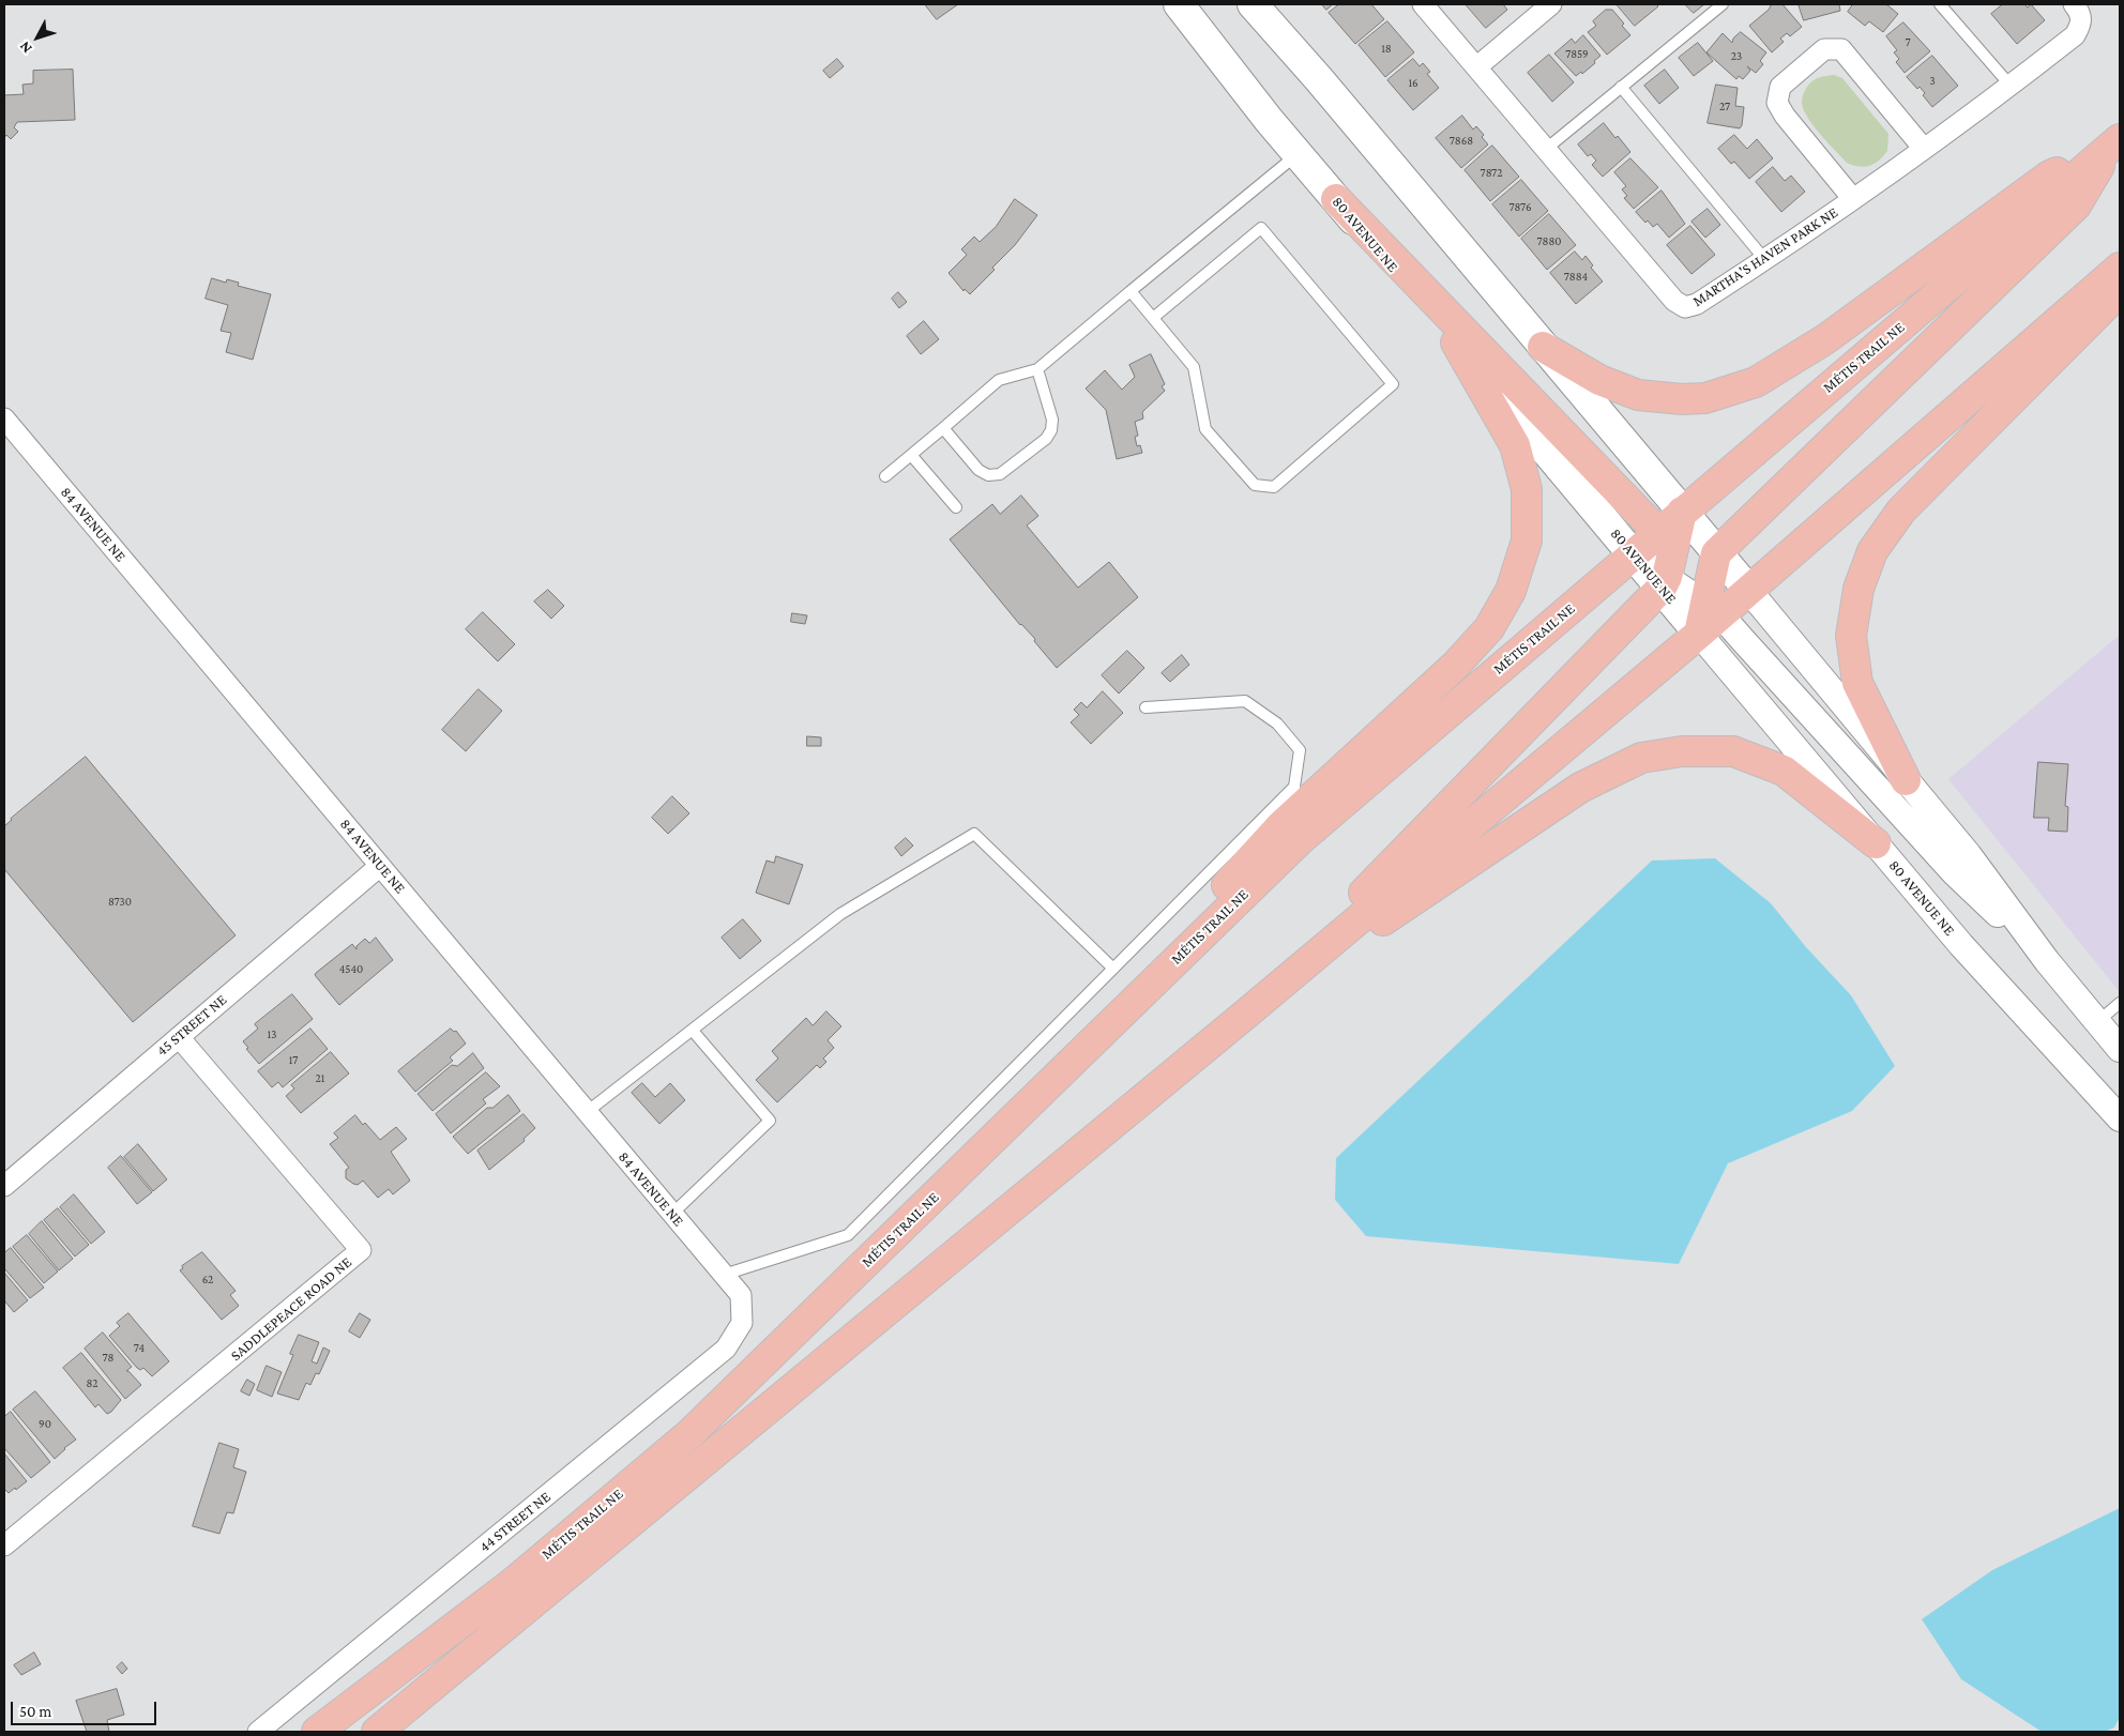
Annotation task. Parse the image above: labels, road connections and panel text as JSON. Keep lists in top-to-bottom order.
{
  "streets": {
    "main road": ["80 AVENUE NE", "MÉTIS TRAIL NE"],
    "street": [
      "MARTHA'S HAVEN PARK NE",
      "84 AVENUE NE",
      "45 STREET NE",
      "SADDLEPEACE ROAD NE",
      "44 STREET NE"
    ]
  },
  "crossings": [
    ["80 AVENUE NE", "MÉTIS TRAIL NE"],
    ["84 AVENUE NE", "45 STREET NE"],
    ["84 AVENUE NE", "44 STREET NE"],
    ["45 STREET NE", "SADDLEPEACE ROAD NE"]
  ],
  "house_numbers": [
    "7",
    "18",
    "7859",
    "23",
    "3",
    "16",
    "27",
    "7868",
    "7872",
    "7876",
    "7880",
    "7884",
    "8730",
    "4540",
    "13",
    "17",
    "21",
    "62",
    "74",
    "78",
    "82",
    "90"
  ],
  "scale_bar": "50 m",
  "north": "bottom left"
}
